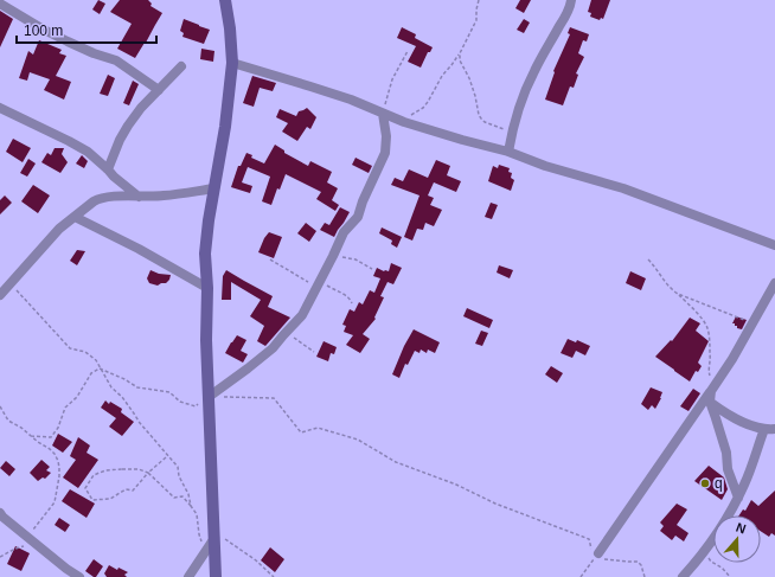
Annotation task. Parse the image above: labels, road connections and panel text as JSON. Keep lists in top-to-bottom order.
{
  "places": ["q"],
  "scale_bar": "100 m",
  "north": "top"
}
